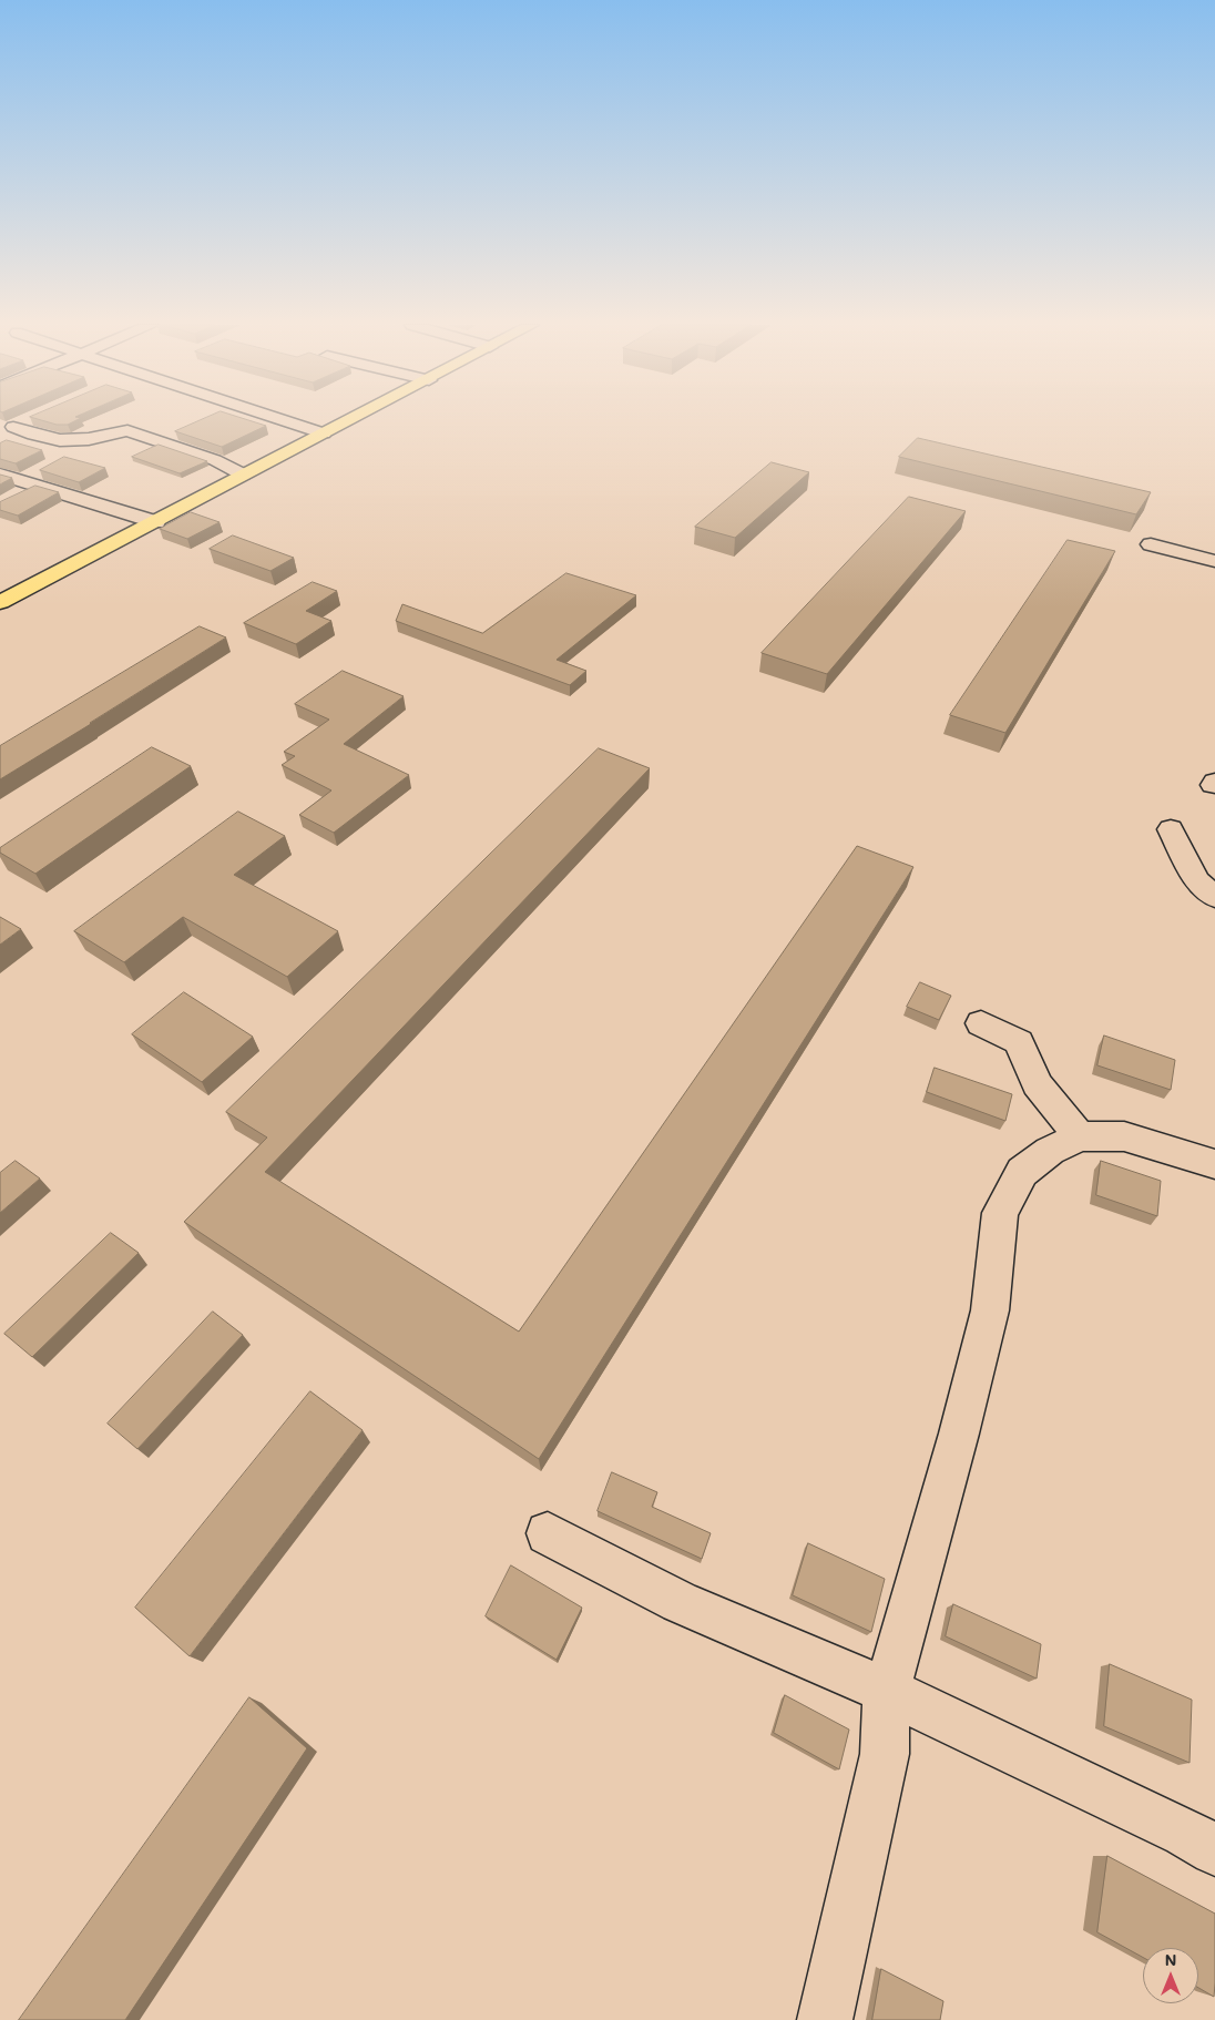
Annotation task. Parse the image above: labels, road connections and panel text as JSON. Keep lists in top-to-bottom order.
{
  "north": "top"
}
